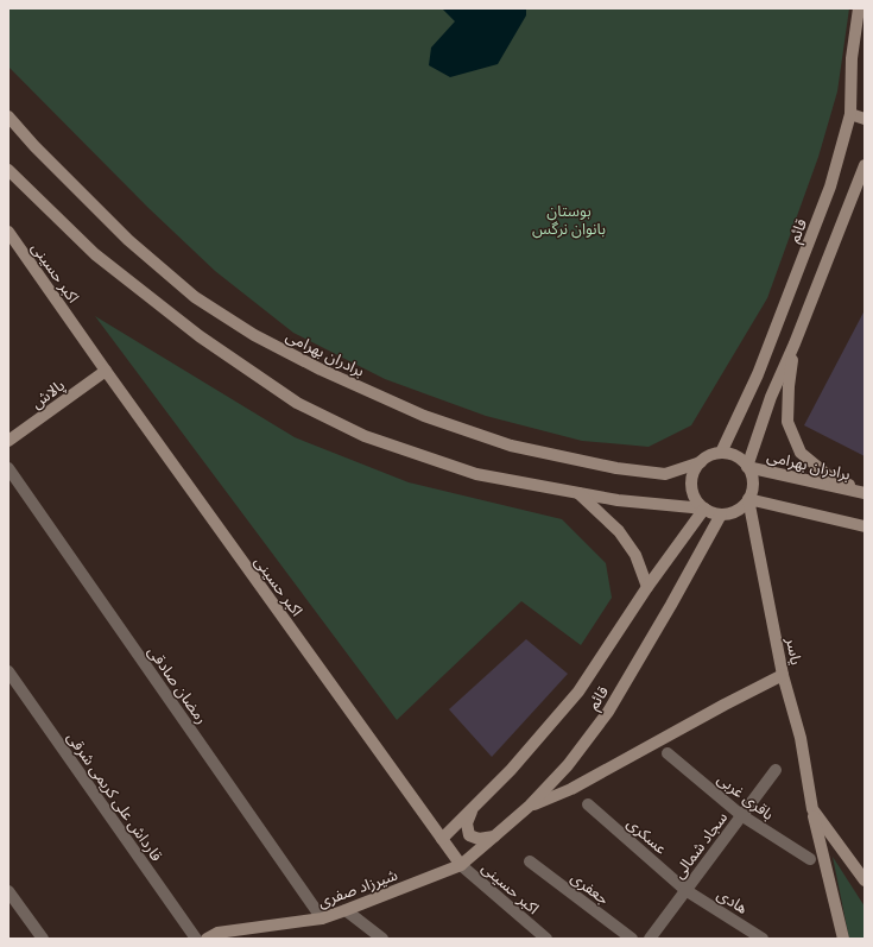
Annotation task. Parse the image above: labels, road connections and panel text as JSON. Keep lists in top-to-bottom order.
{
  "streets": {
    "main road": [
      "قائم",
      "اکبر حسینی",
      "برادران بهرامی",
      "پالاش",
      "یاسر",
      "شیرزاد صفری"
    ],
    "street": [
      "رمضان صادقی",
      "قارداش علی کریمی شرقی",
      "باقری غربی",
      "عسکری",
      "سجاد شمالی",
      "جعفری",
      "هادی"
    ]
  },
  "crossings": [
    ["قائم", "اکبر حسینی"],
    ["قائم", "برادران بهرامی"],
    ["قائم", "یاسر"],
    ["قائم", "شیرزاد صفری"],
    ["اکبر حسینی", "پالاش"],
    ["اکبر حسینی", "شیرزاد صفری"],
    ["برادران بهرامی", "یاسر"],
    ["رمضان صادقی", "شیرزاد صفری"],
    ["باقری غربی", "سجاد شمالی"],
    ["عسکری", "سجاد شمالی"],
    ["عسکری", "هادی"],
    ["سجاد شمالی", "هادی"]
  ],
  "parks": ["بوستان بانوان نرگس"]
}
